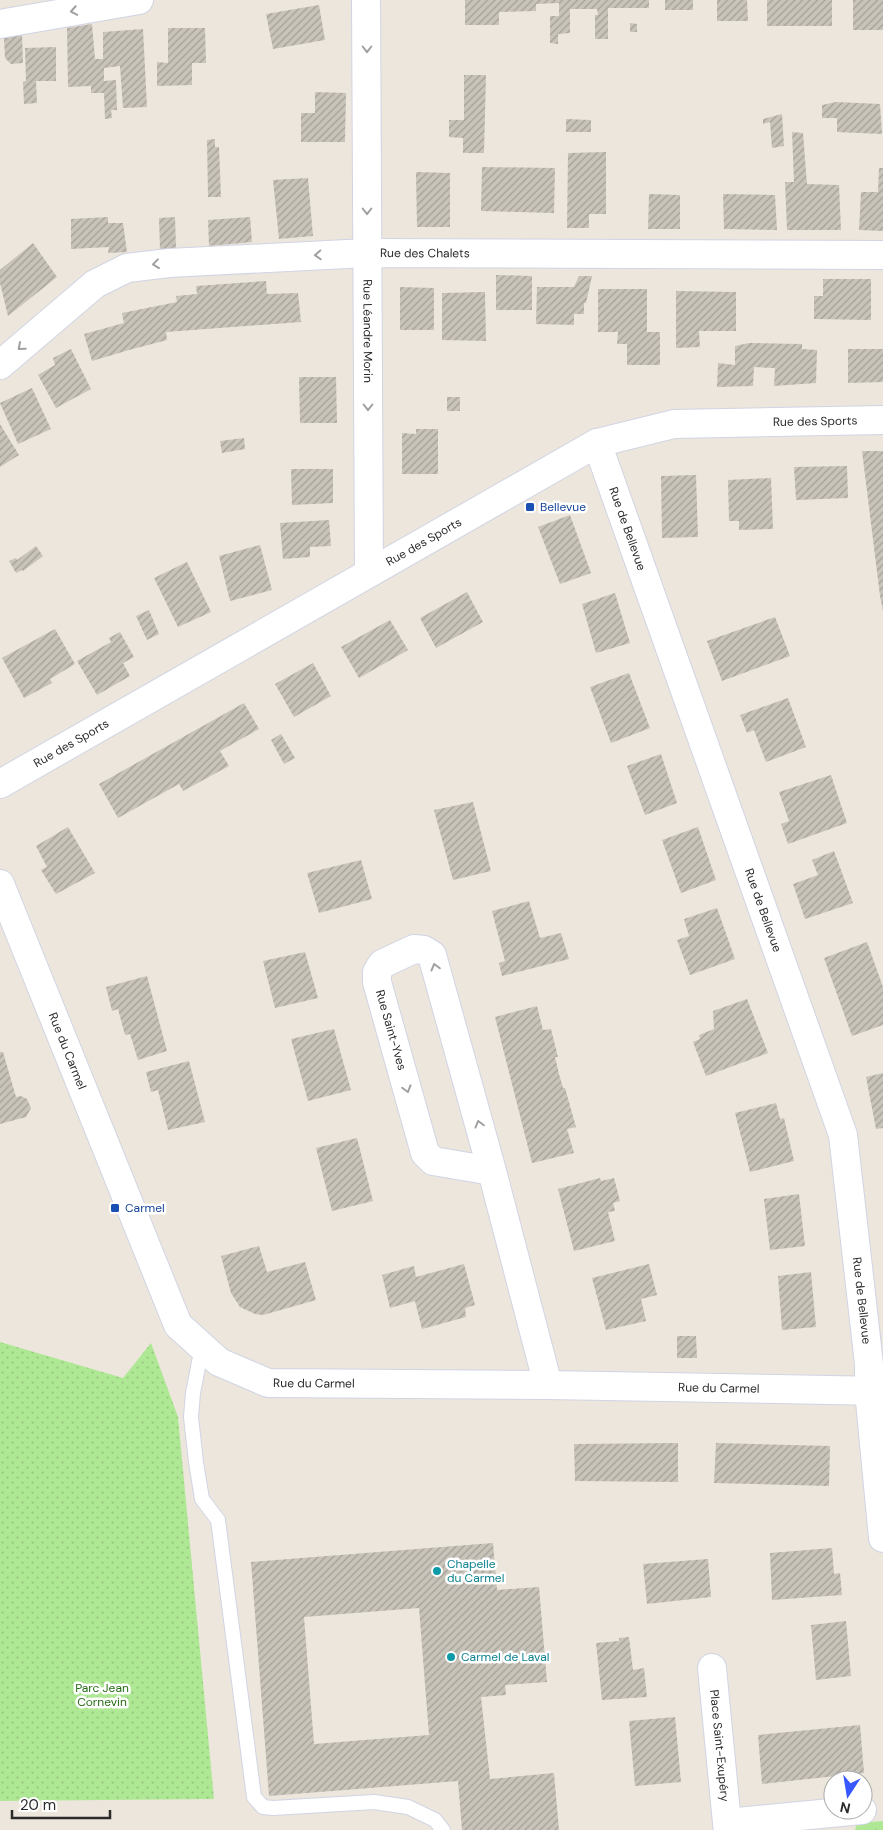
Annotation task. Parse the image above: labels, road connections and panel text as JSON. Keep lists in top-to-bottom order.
{
  "streets": {
    "street": [
      "Rue des Chalets",
      "Rue Léandre Morin",
      "Rue des Sports",
      "Rue de Bellevue",
      "Rue Saint-Yves",
      "Rue du Carmel",
      "Place Saint-Exupéry"
    ]
  },
  "crossings": [
    ["Rue des Chalets", "Rue Léandre Morin"],
    ["Rue Léandre Morin", "Rue des Sports"],
    ["Rue des Sports", "Rue de Bellevue"],
    ["Rue de Bellevue", "Rue du Carmel"],
    ["Rue Saint-Yves", "Rue du Carmel"]
  ],
  "one_way": ["Rue des Chalets", "Rue Léandre Morin"],
  "parks": ["Parc Jean Cornevin"],
  "places": {
    "transit": ["Bellevue", "Carmel"],
    "other": ["Chapelle du Carmel", "Carmel de Laval"]
  },
  "scale_bar": "20 m",
  "north": "bottom"
}
